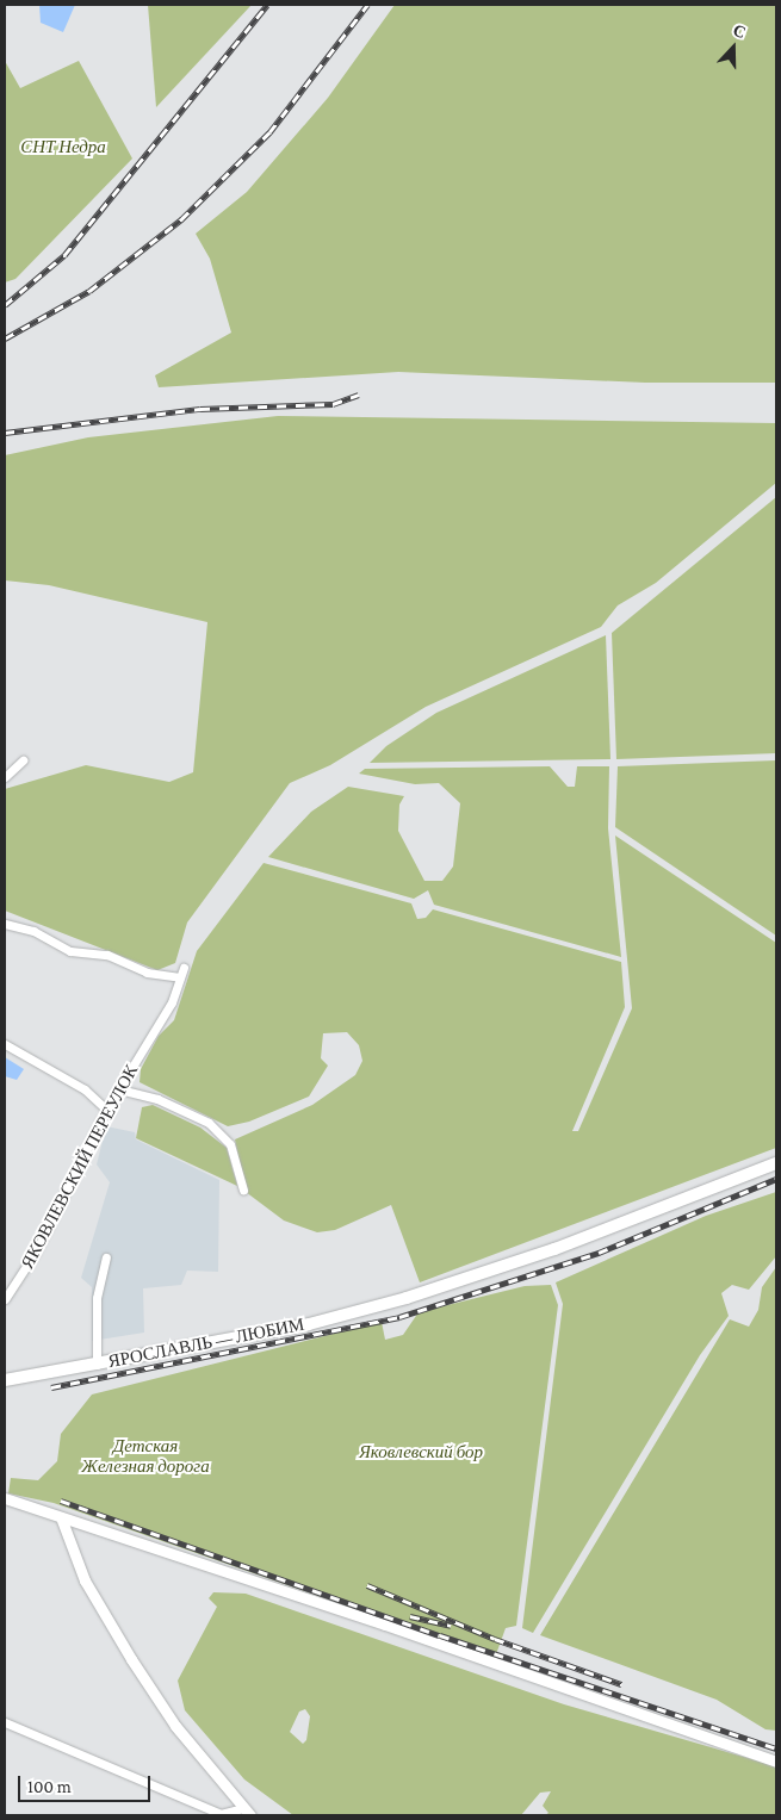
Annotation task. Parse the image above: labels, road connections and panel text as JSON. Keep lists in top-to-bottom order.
{
  "streets": {
    "main road": ["ЯРОСЛАВЛЬ — ЛЮБИМ"],
    "street": ["ЯКОВЛЕВСКИЙ ПЕРЕУЛОК"]
  },
  "parks": ["СНТ Недра", "Детская Железная дорога", "Яковлевский бор"],
  "scale_bar": "100 m",
  "north": "top"
}
